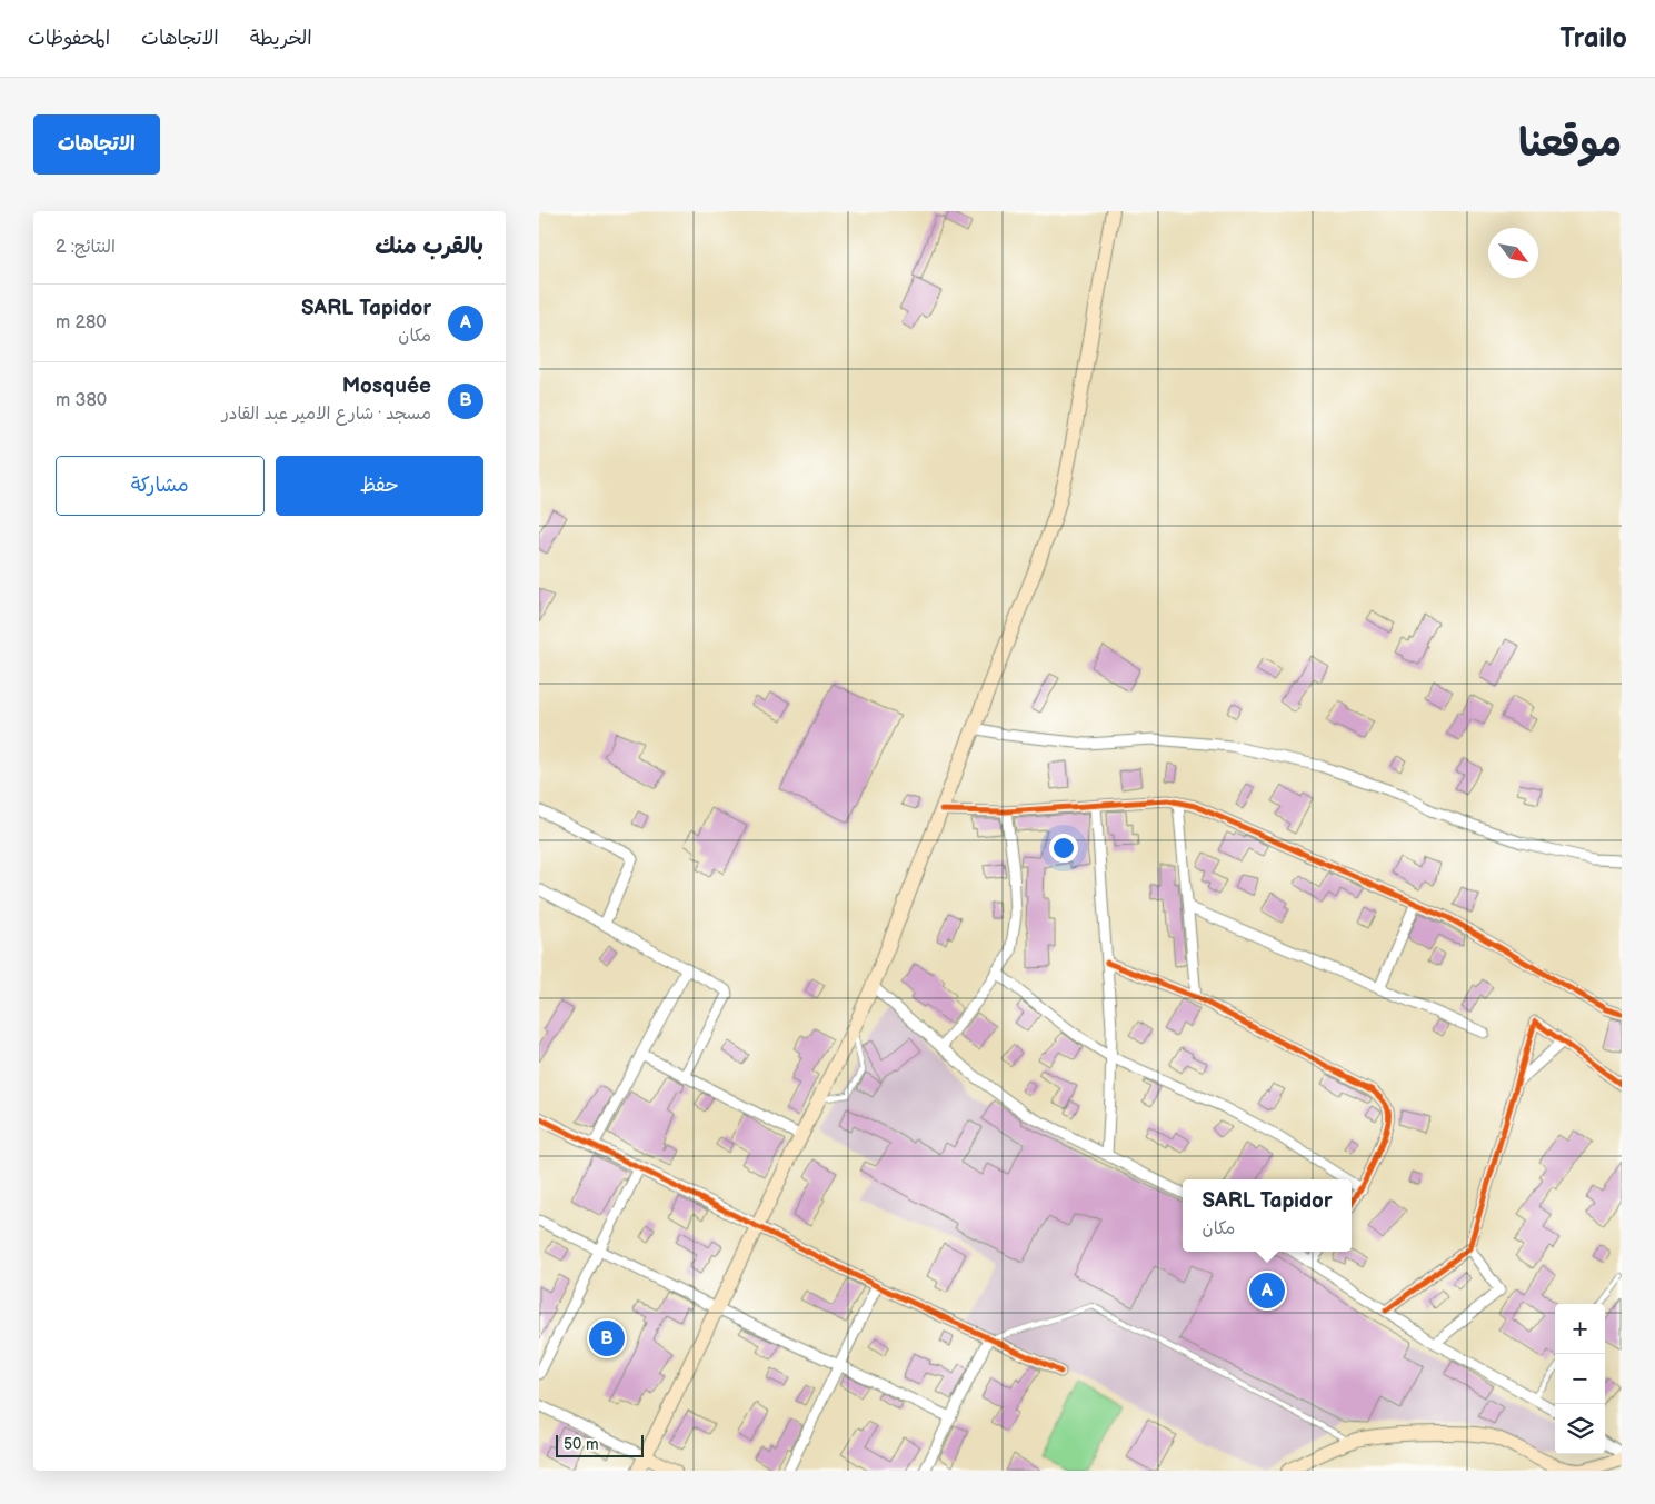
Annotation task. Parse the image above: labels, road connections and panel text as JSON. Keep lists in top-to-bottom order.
{
  "scale_bar": "50 m",
  "north": "bottom right",
  "page": {
    "header": "Trailo",
    "nav": ["الخريطة", "الاتجاهات", "المحفوظات"],
    "title": "موقعنا",
    "buttons": [
      "الاتجاهات",
      ["حفظ", "مشاركة"]
    ],
    "heading": ["بالقرب منك", "النتائج: 2"],
    "list": [
      {
        "mark": "A",
        "name": "SARL Tapidor",
        "note": "مكان",
        "value": "280 m"
      },
      {
        "mark": "B",
        "name": "Mosquée",
        "note": "مسجد · شارع الامير عبد القادر",
        "value": "380 m"
      }
    ],
    "popup": ["SARL Tapidor", "مكان"],
    "pins": ["A", "B"],
    "map_buttons": ["+", "−"],
    "scale": "50 m"
  }
}
